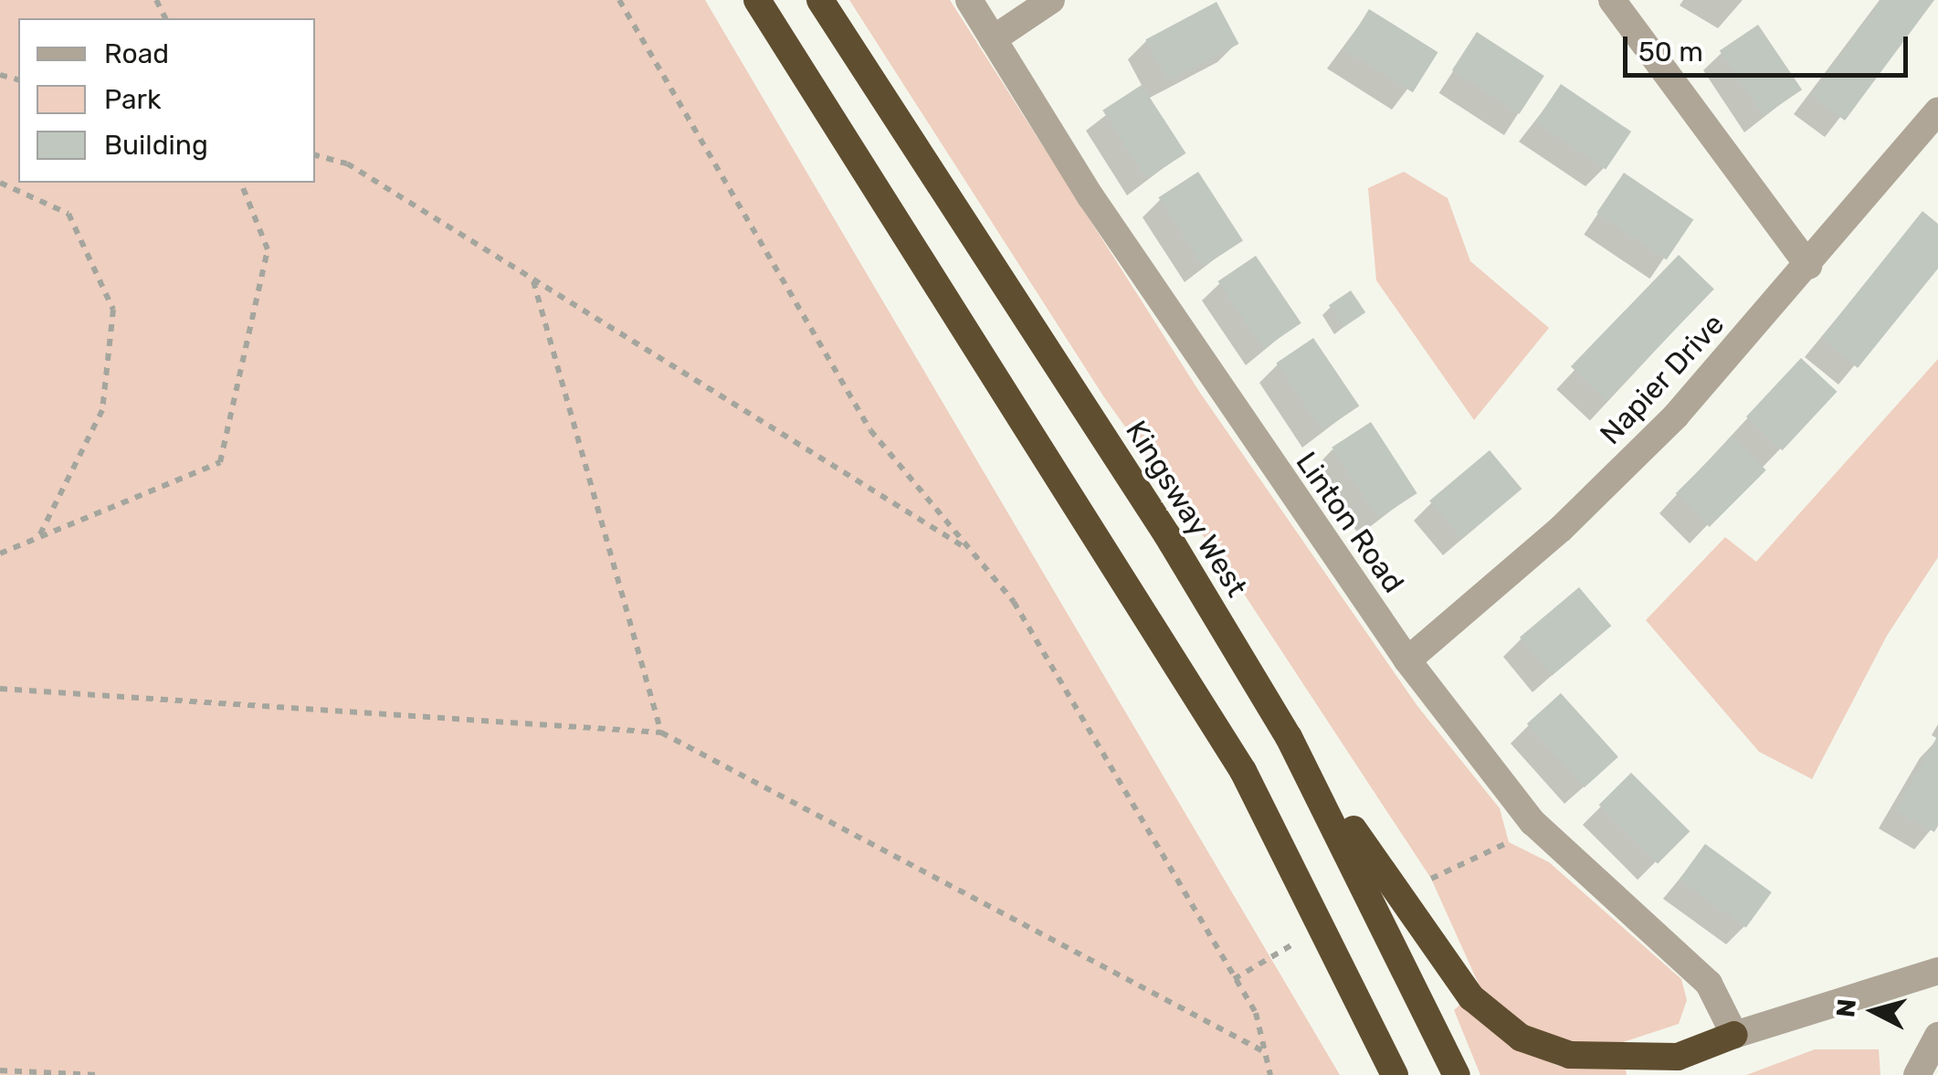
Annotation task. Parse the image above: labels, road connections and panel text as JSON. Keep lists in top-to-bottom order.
{
  "streets": {
    "highway": ["Kingsway West"],
    "street": ["Napier Drive", "Linton Road"]
  },
  "crossings": [
    ["Napier Drive", "Linton Road"]
  ],
  "legend": ["Road", "Park", "Building"],
  "scale_bar": "50 m",
  "north": "left"
}
